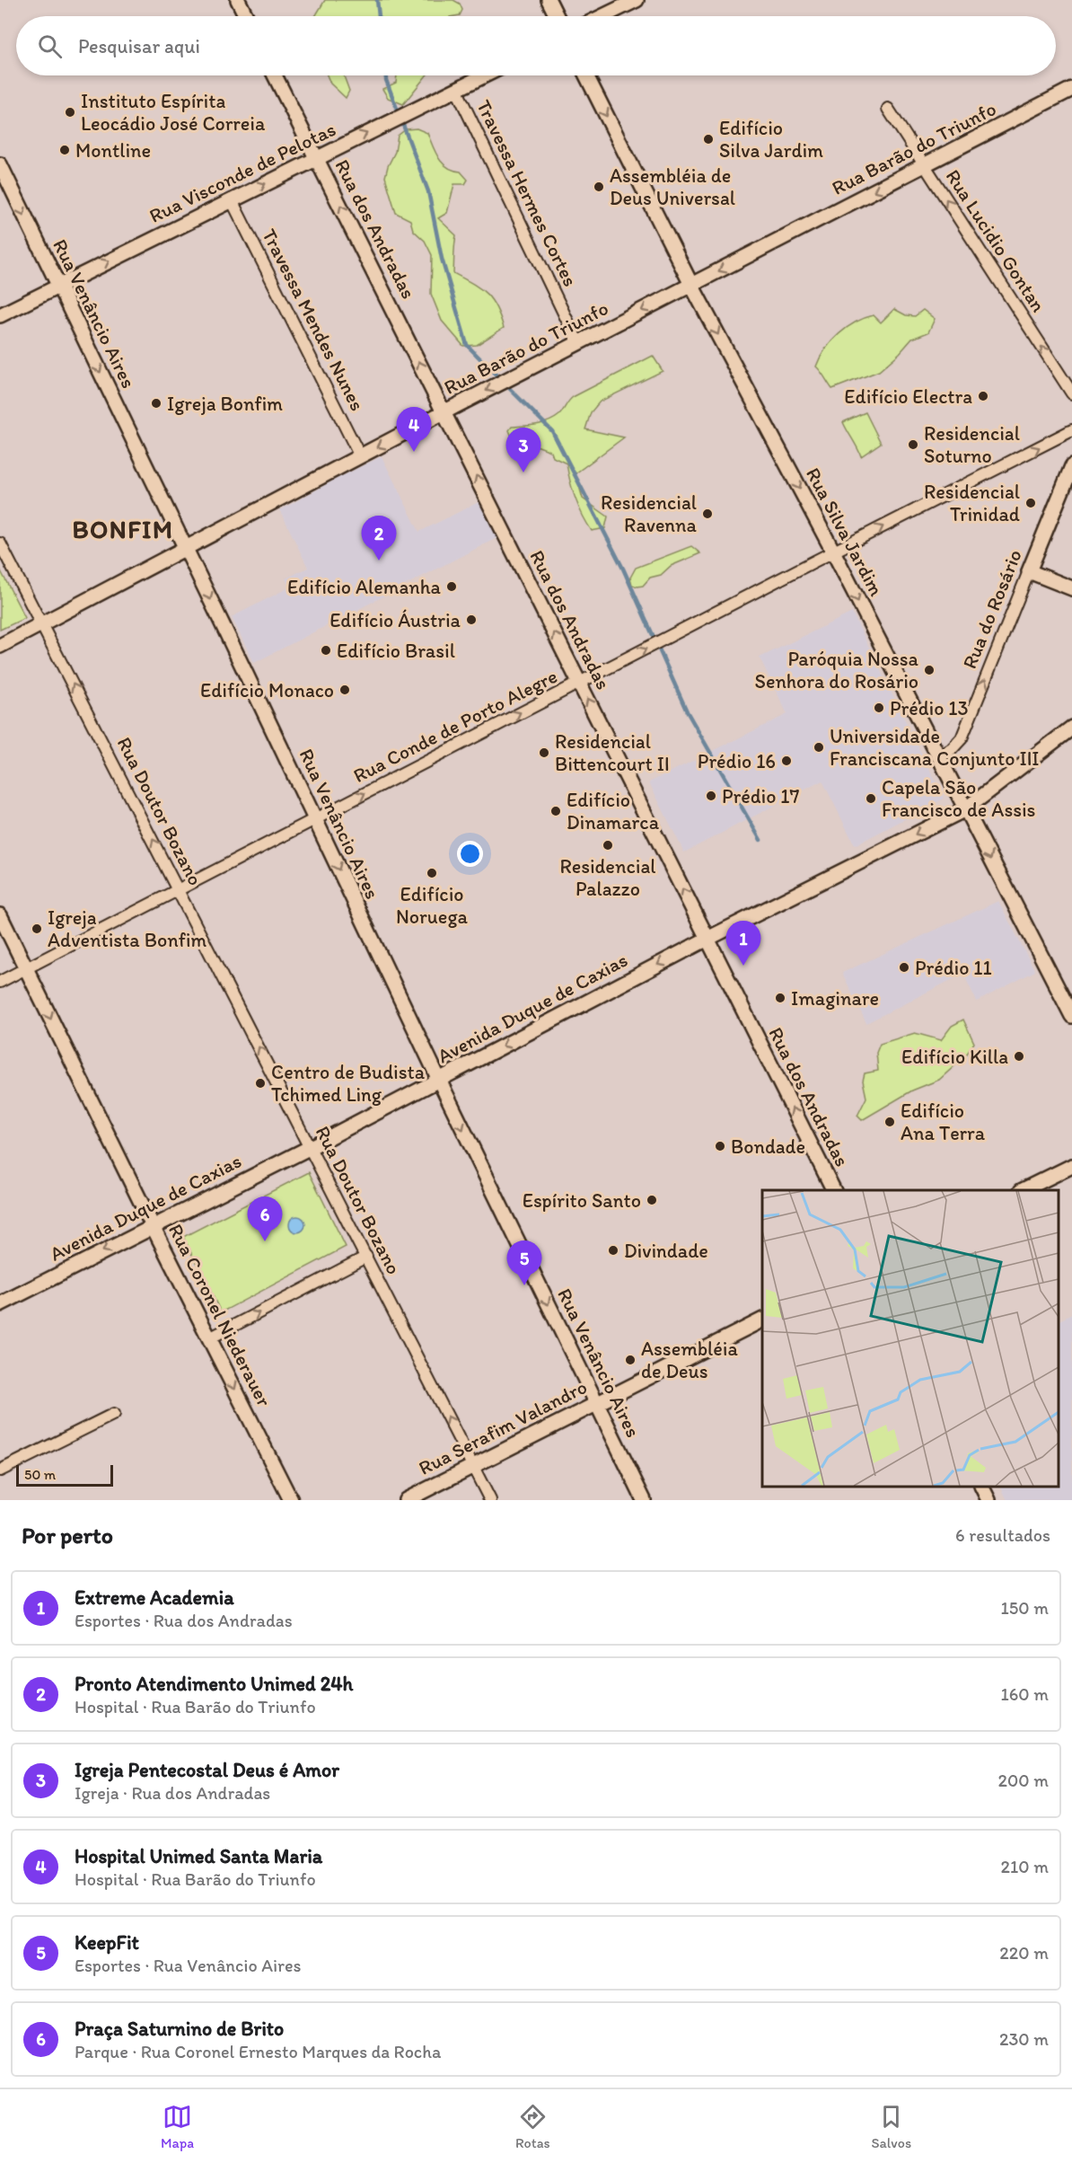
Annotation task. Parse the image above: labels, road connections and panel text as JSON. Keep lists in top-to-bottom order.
{
  "streets": {
    "street": [
      "Rua Barão do Triunfo",
      "Rua Visconde de Pelotas",
      "Travessa Hermes Cortes",
      "Rua dos Andradas",
      "Rua Lucidio Gontan",
      "Rua Venâncio Aires",
      "Travessa Mendes Nunes",
      "Rua Silva Jardim",
      "Rua do Rosário",
      "Rua Conde de Porto Alegre",
      "Rua Doutor Bozano",
      "Avenida Duque de Caxias",
      "Rua Coronel Niederauer",
      "Rua Serafim Valandro"
    ]
  },
  "crossings": [
    ["Rua Barão do Triunfo", "Travessa Hermes Cortes"],
    ["Rua Barão do Triunfo", "Rua dos Andradas"],
    ["Rua Barão do Triunfo", "Rua Lucidio Gontan"],
    ["Rua Barão do Triunfo", "Rua Venâncio Aires"],
    ["Rua Barão do Triunfo", "Travessa Mendes Nunes"],
    ["Rua Barão do Triunfo", "Rua Silva Jardim"],
    ["Rua Barão do Triunfo", "Rua Doutor Bozano"],
    ["Rua Visconde de Pelotas", "Travessa Hermes Cortes"],
    ["Rua Visconde de Pelotas", "Rua dos Andradas"],
    ["Rua Visconde de Pelotas", "Rua Venâncio Aires"],
    ["Rua Visconde de Pelotas", "Travessa Mendes Nunes"],
    ["Rua dos Andradas", "Rua Conde de Porto Alegre"],
    ["Rua dos Andradas", "Avenida Duque de Caxias"],
    ["Rua Venâncio Aires", "Rua Conde de Porto Alegre"],
    ["Rua Venâncio Aires", "Avenida Duque de Caxias"],
    ["Rua Venâncio Aires", "Rua Serafim Valandro"],
    ["Rua Silva Jardim", "Rua do Rosário"],
    ["Rua Silva Jardim", "Rua Conde de Porto Alegre"],
    ["Rua Silva Jardim", "Avenida Duque de Caxias"],
    ["Rua Conde de Porto Alegre", "Rua Doutor Bozano"],
    ["Rua Conde de Porto Alegre", "Rua Coronel Niederauer"],
    ["Rua Doutor Bozano", "Avenida Duque de Caxias"],
    ["Rua Doutor Bozano", "Rua Serafim Valandro"],
    ["Avenida Duque de Caxias", "Rua Coronel Niederauer"]
  ],
  "one_way": [
    "Rua Barão do Triunfo",
    "Rua Visconde de Pelotas",
    "Rua dos Andradas",
    "Rua Lucidio Gontan",
    "Rua Venâncio Aires",
    "Rua Silva Jardim",
    "Rua do Rosário",
    "Rua Conde de Porto Alegre",
    "Rua Doutor Bozano",
    "Avenida Duque de Caxias",
    "Rua Coronel Niederauer"
  ],
  "districts": ["BONFIM"],
  "places": [
    "Instituto Espírita Leocádio José Correia",
    "Edifício Silva Jardim",
    "Montline",
    "Assembléia de Deus Universal",
    "Edifício Electra",
    "Igreja Bonfim",
    "Residencial Soturno",
    "Residencial Trinidad",
    "Residencial Ravenna",
    "Edifício Alemanha",
    "Edifício Áustria",
    "Edifício Brasil",
    "Paróquia Nossa Senhora do Rosário",
    "Edifício Monaco",
    "Prédio 13",
    "Universidade Franciscana Conjunto III",
    "Residencial Bittencourt II",
    "Prédio 16",
    "Prédio 17",
    "Capela São Francisco de Assis",
    "Edifício Dinamarca",
    "Residencial Palazzo",
    "Edifício Noruega",
    "Igreja Adventista Bonfim",
    "Prédio 11",
    "Imaginare",
    "Edifício Killa",
    "Centro de Budista Tchimed Ling",
    "Edifício Ana Terra",
    "Bondade",
    "Espírito Santo",
    "Divindade",
    "Assembléia de Deus"
  ],
  "scale_bar": "50 m",
  "page": {
    "search": "Pesquisar aqui",
    "pins": [
      "4",
      "3",
      "2",
      "1",
      "6",
      "5"
    ],
    "scale": "50 m",
    "heading": ["Por perto", "6 resultados"],
    "list": [
      {
        "mark": "1",
        "name": "Extreme Academia",
        "note": "Esportes · Rua dos Andradas",
        "value": "150 m"
      },
      {
        "mark": "2",
        "name": "Pronto Atendimento Unimed 24h",
        "note": "Hospital · Rua Barão do Triunfo",
        "value": "160 m"
      },
      {
        "mark": "3",
        "name": "Igreja Pentecostal Deus é Amor",
        "note": "Igreja · Rua dos Andradas",
        "value": "200 m"
      },
      {
        "mark": "4",
        "name": "Hospital Unimed Santa Maria",
        "note": "Hospital · Rua Barão do Triunfo",
        "value": "210 m"
      },
      {
        "mark": "5",
        "name": "KeepFit",
        "note": "Esportes · Rua Venâncio Aires",
        "value": "220 m"
      },
      {
        "mark": "6",
        "name": "Praça Saturnino de Brito",
        "note": "Parque · Rua Coronel Ernesto Marques da Rocha",
        "value": "230 m"
      }
    ],
    "nav": ["Mapa", "Rotas", "Salvos"]
  }
}
